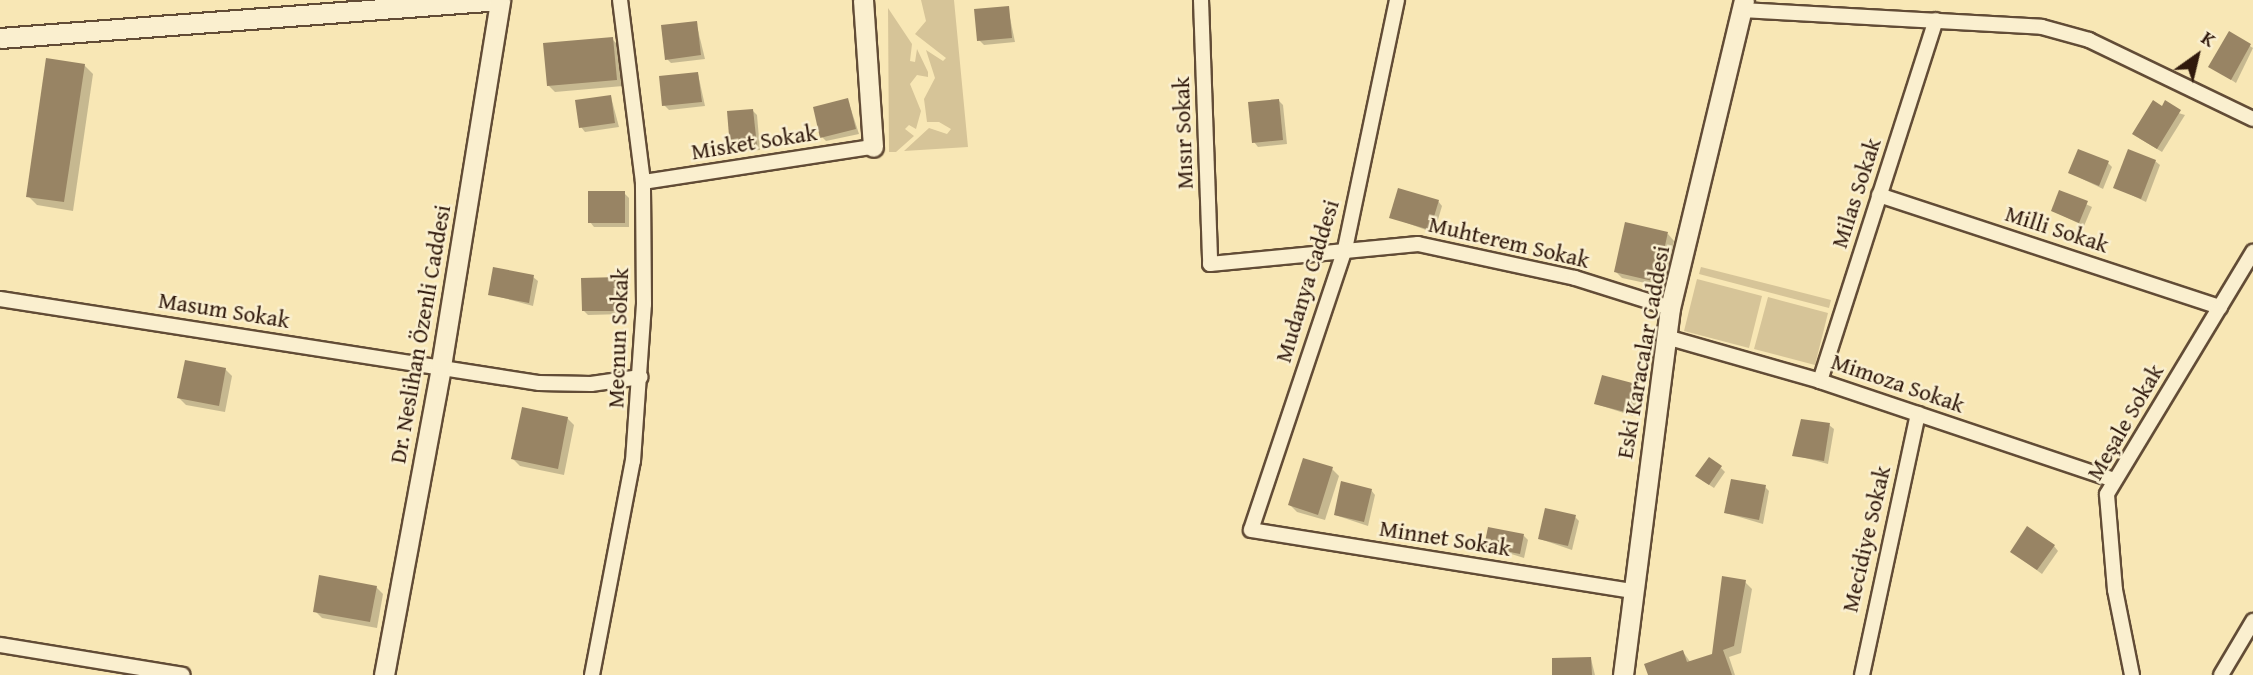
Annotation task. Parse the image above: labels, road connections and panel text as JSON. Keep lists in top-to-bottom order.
{
  "streets": {
    "street": [
      "Mısır Sokak",
      "Misket Sokak",
      "Milas Sokak",
      "Milli Sokak",
      "Muhterem Sokak",
      "Mudanya Caddesi",
      "Masum Sokak",
      "Dr. Neslihan Özenli Caddesi",
      "Mecnun Sokak",
      "Eski Karacalar Caddesi",
      "Mimoza Sokak",
      "Meşale Sokak",
      "Minnet Sokak",
      "Mecidiye Sokak"
    ]
  },
  "crossings": [
    ["Mısır Sokak", "Muhterem Sokak"],
    ["Misket Sokak", "Mecnun Sokak"],
    ["Milas Sokak", "Milli Sokak"],
    ["Milas Sokak", "Mimoza Sokak"],
    ["Milli Sokak", "Meşale Sokak"],
    ["Muhterem Sokak", "Mudanya Caddesi"],
    ["Muhterem Sokak", "Eski Karacalar Caddesi"],
    ["Mudanya Caddesi", "Minnet Sokak"],
    ["Masum Sokak", "Dr. Neslihan Özenli Caddesi"],
    ["Masum Sokak", "Mecnun Sokak"],
    ["Eski Karacalar Caddesi", "Mimoza Sokak"],
    ["Eski Karacalar Caddesi", "Minnet Sokak"],
    ["Mimoza Sokak", "Meşale Sokak"],
    ["Mimoza Sokak", "Mecidiye Sokak"]
  ],
  "north": "top right"
}
